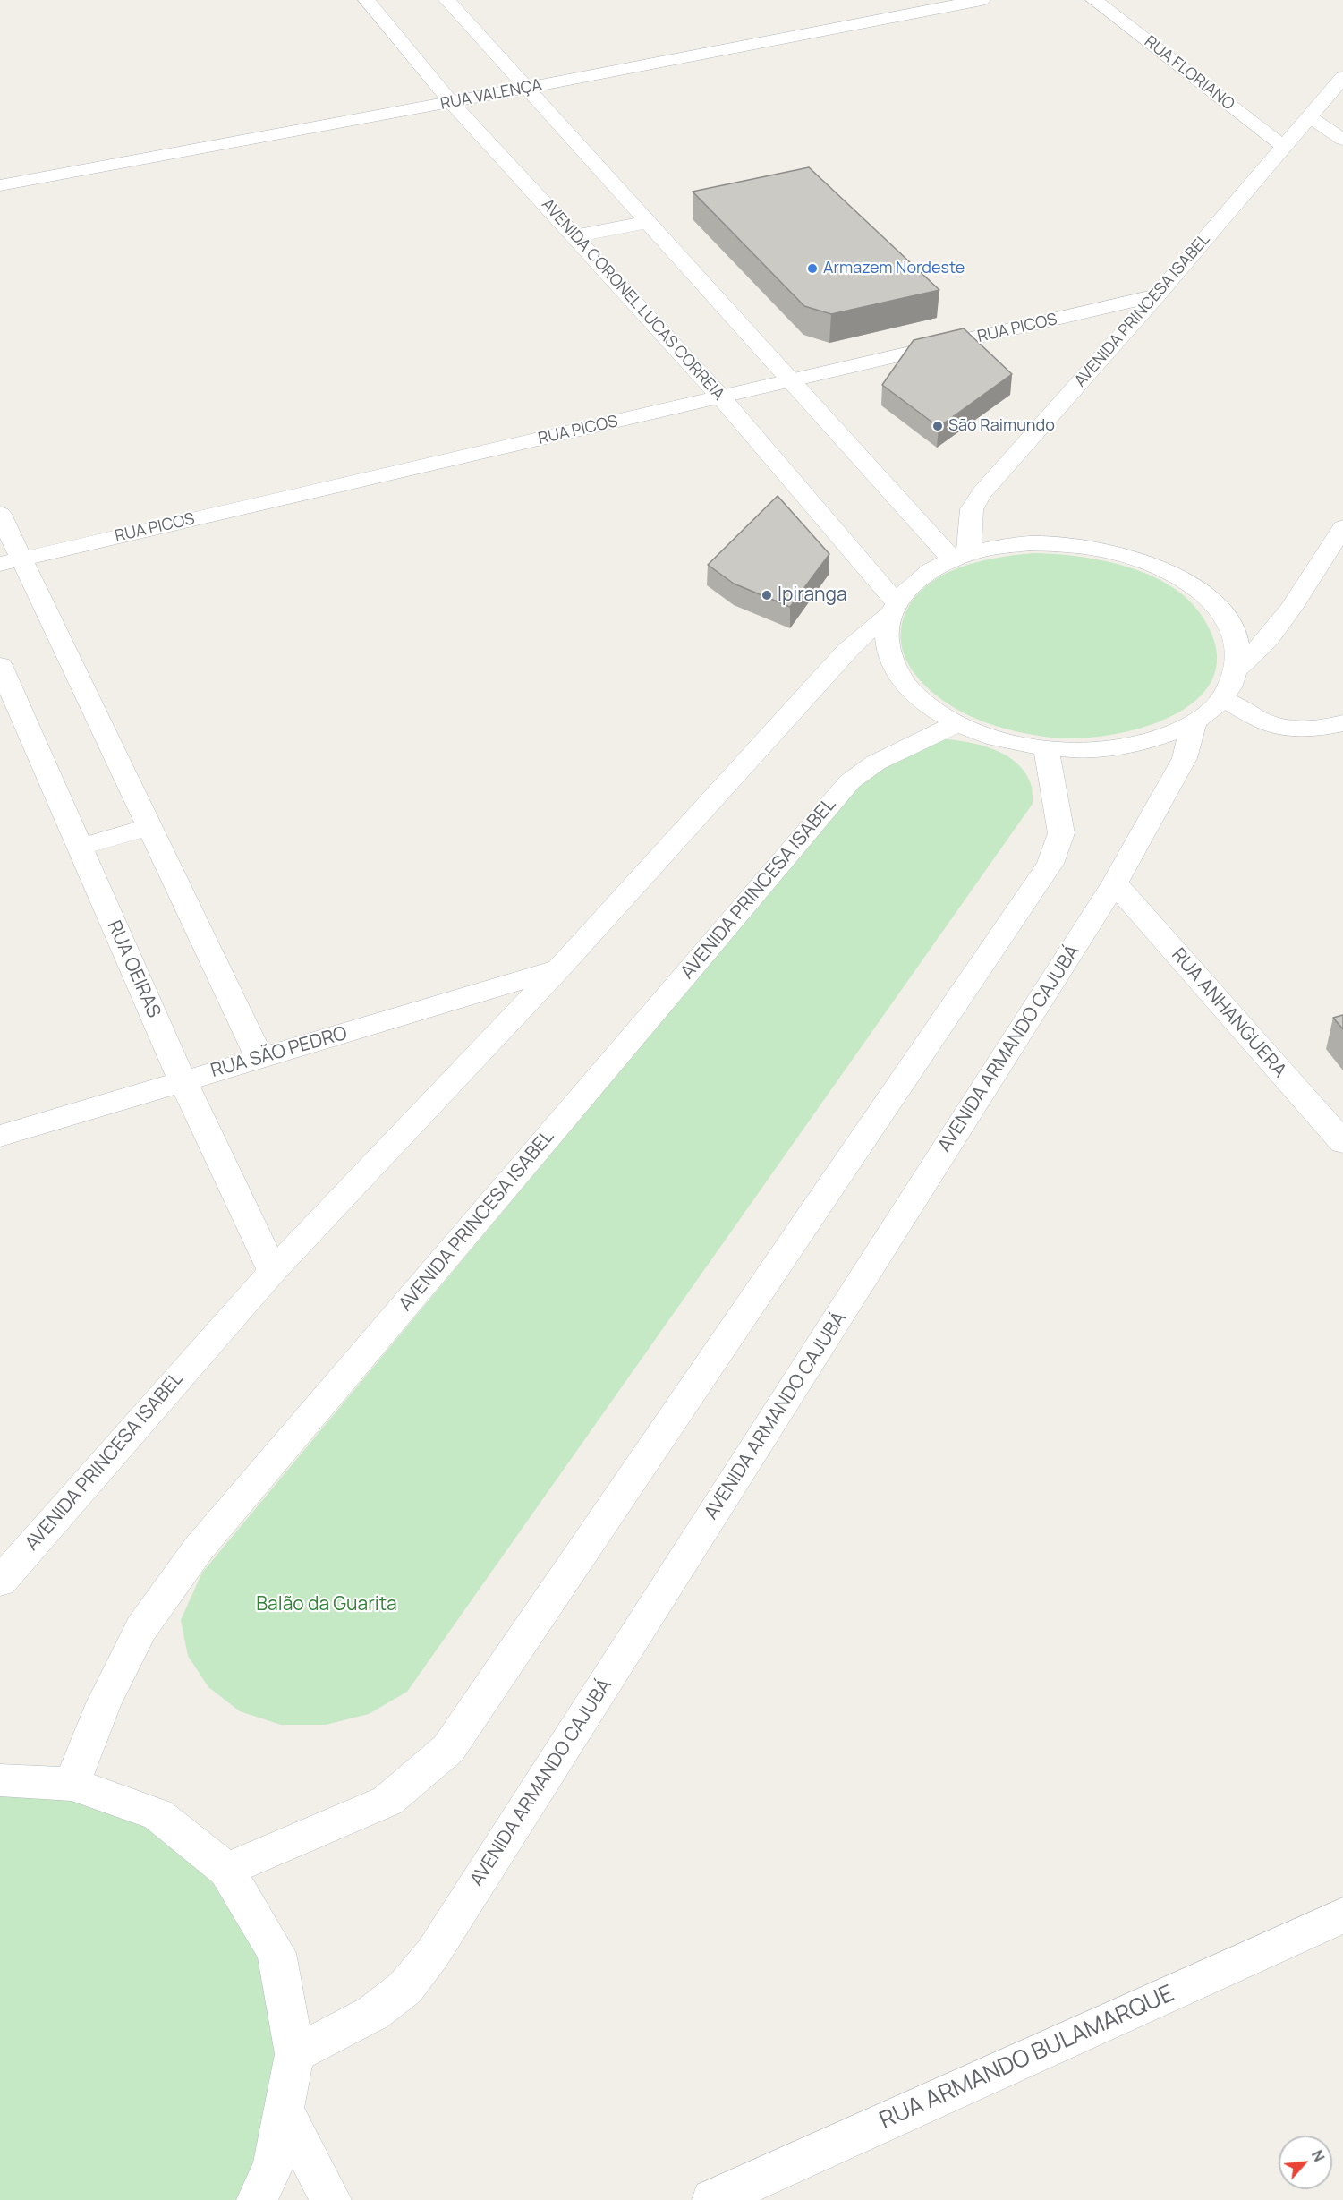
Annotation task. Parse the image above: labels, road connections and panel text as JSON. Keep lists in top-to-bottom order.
{
  "streets": {
    "street": [
      "RUA FLORIANO",
      "RUA VALENÇA",
      "AVENIDA CORONEL LUCAS CORREIA",
      "AVENIDA PRINCESA ISABEL",
      "RUA PICOS",
      "RUA OEIRAS",
      "RUA ANHANGUERA",
      "AVENIDA ARMANDO CAJUBÁ",
      "RUA SÃO PEDRO",
      "RUA ARMANDO BULAMARQUE"
    ]
  },
  "crossings": [
    ["RUA FLORIANO", "AVENIDA PRINCESA ISABEL"],
    ["RUA VALENÇA", "AVENIDA CORONEL LUCAS CORREIA"],
    ["AVENIDA CORONEL LUCAS CORREIA", "AVENIDA PRINCESA ISABEL"],
    ["AVENIDA CORONEL LUCAS CORREIA", "RUA PICOS"],
    ["AVENIDA PRINCESA ISABEL", "RUA PICOS"],
    ["AVENIDA PRINCESA ISABEL", "RUA OEIRAS"],
    ["AVENIDA PRINCESA ISABEL", "RUA SÃO PEDRO"],
    ["RUA OEIRAS", "RUA SÃO PEDRO"],
    ["RUA ANHANGUERA", "AVENIDA ARMANDO CAJUBÁ"]
  ],
  "parks": ["Balão da Guarita"],
  "places": ["Armazem Nordeste", "São Raimundo", "Ipiranga"],
  "north": "top right"
}
